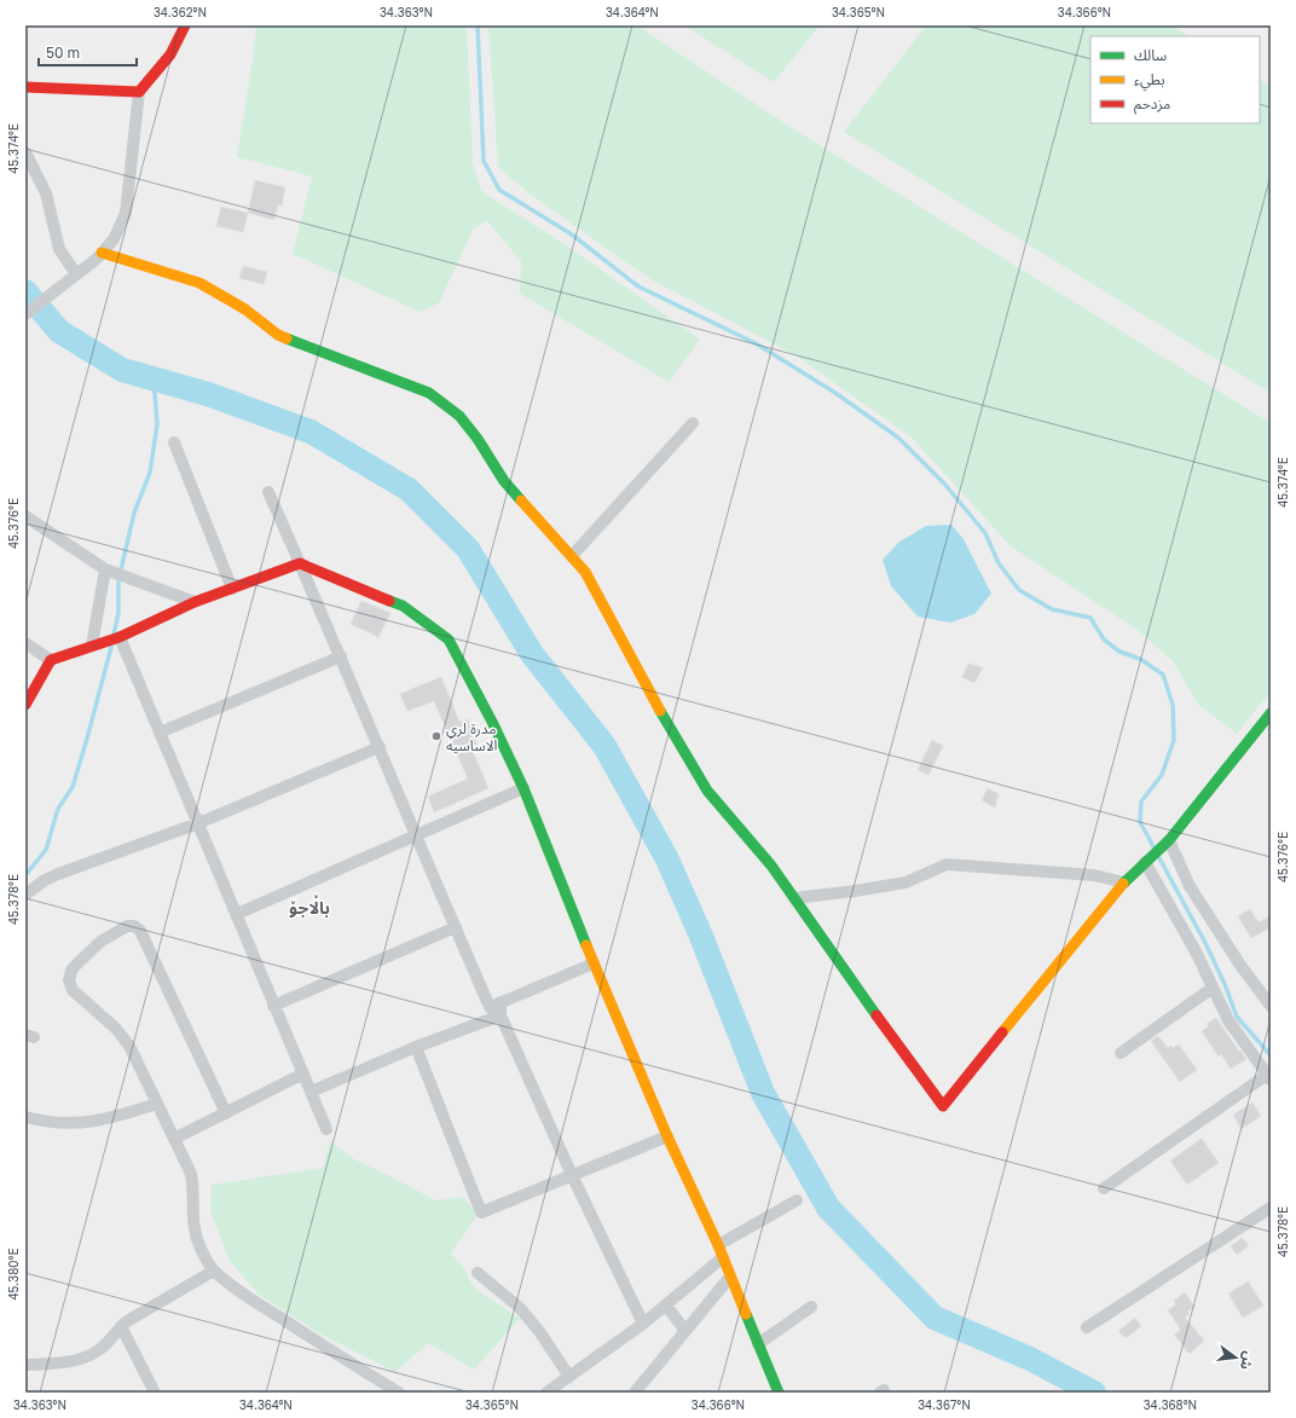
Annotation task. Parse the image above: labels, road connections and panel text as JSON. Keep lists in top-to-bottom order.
{
  "districts": ["باڵاجۆ"],
  "places": ["مدرة لري الاساسیه"],
  "legend": ["سالك", "بطيء", "مزدحم"],
  "scale_bar": "50 m",
  "north": "right",
  "coordinates": [
    "34.362°N",
    "34.363°N",
    "34.364°N",
    "34.365°N",
    "34.366°N",
    "45.374°E",
    "45.376°E",
    "45.378°E",
    "45.380°E",
    "34.367°N",
    "34.368°N"
  ]
}
